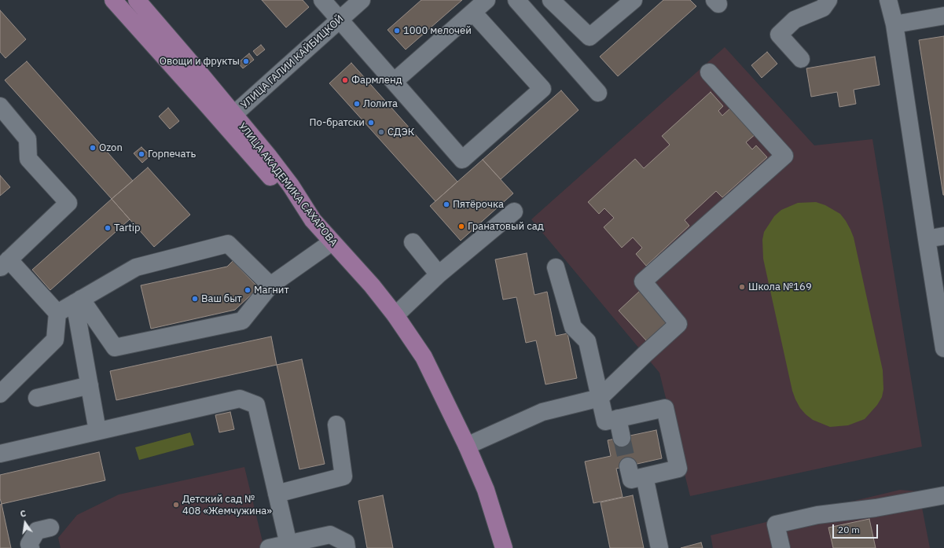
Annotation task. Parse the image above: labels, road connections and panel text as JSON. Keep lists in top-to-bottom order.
{
  "streets": {
    "main road": ["УЛИЦА АКАДЕМИКА САХАРОВА"],
    "street": ["УЛИЦА ГАЛИИ КАЙБИЦКОЙ"]
  },
  "crossings": [
    ["УЛИЦА ГАЛИИ КАЙБИЦКОЙ", "УЛИЦА АКАДЕМИКА САХАРОВА"]
  ],
  "places": [
    "1000 мелочей",
    "Овощи и фрукты",
    "Фармленд",
    "Лолита",
    "По-братски",
    "СДЭК",
    "Ozon",
    "Горпечать",
    "Пятёрочка",
    "Гранатовый сад",
    "Tartip",
    "Школа №169",
    "Магнит",
    "Ваш быт",
    "Детский сад № 408 «Жемчужина»"
  ],
  "scale_bar": "20 m",
  "north": "top"
}
